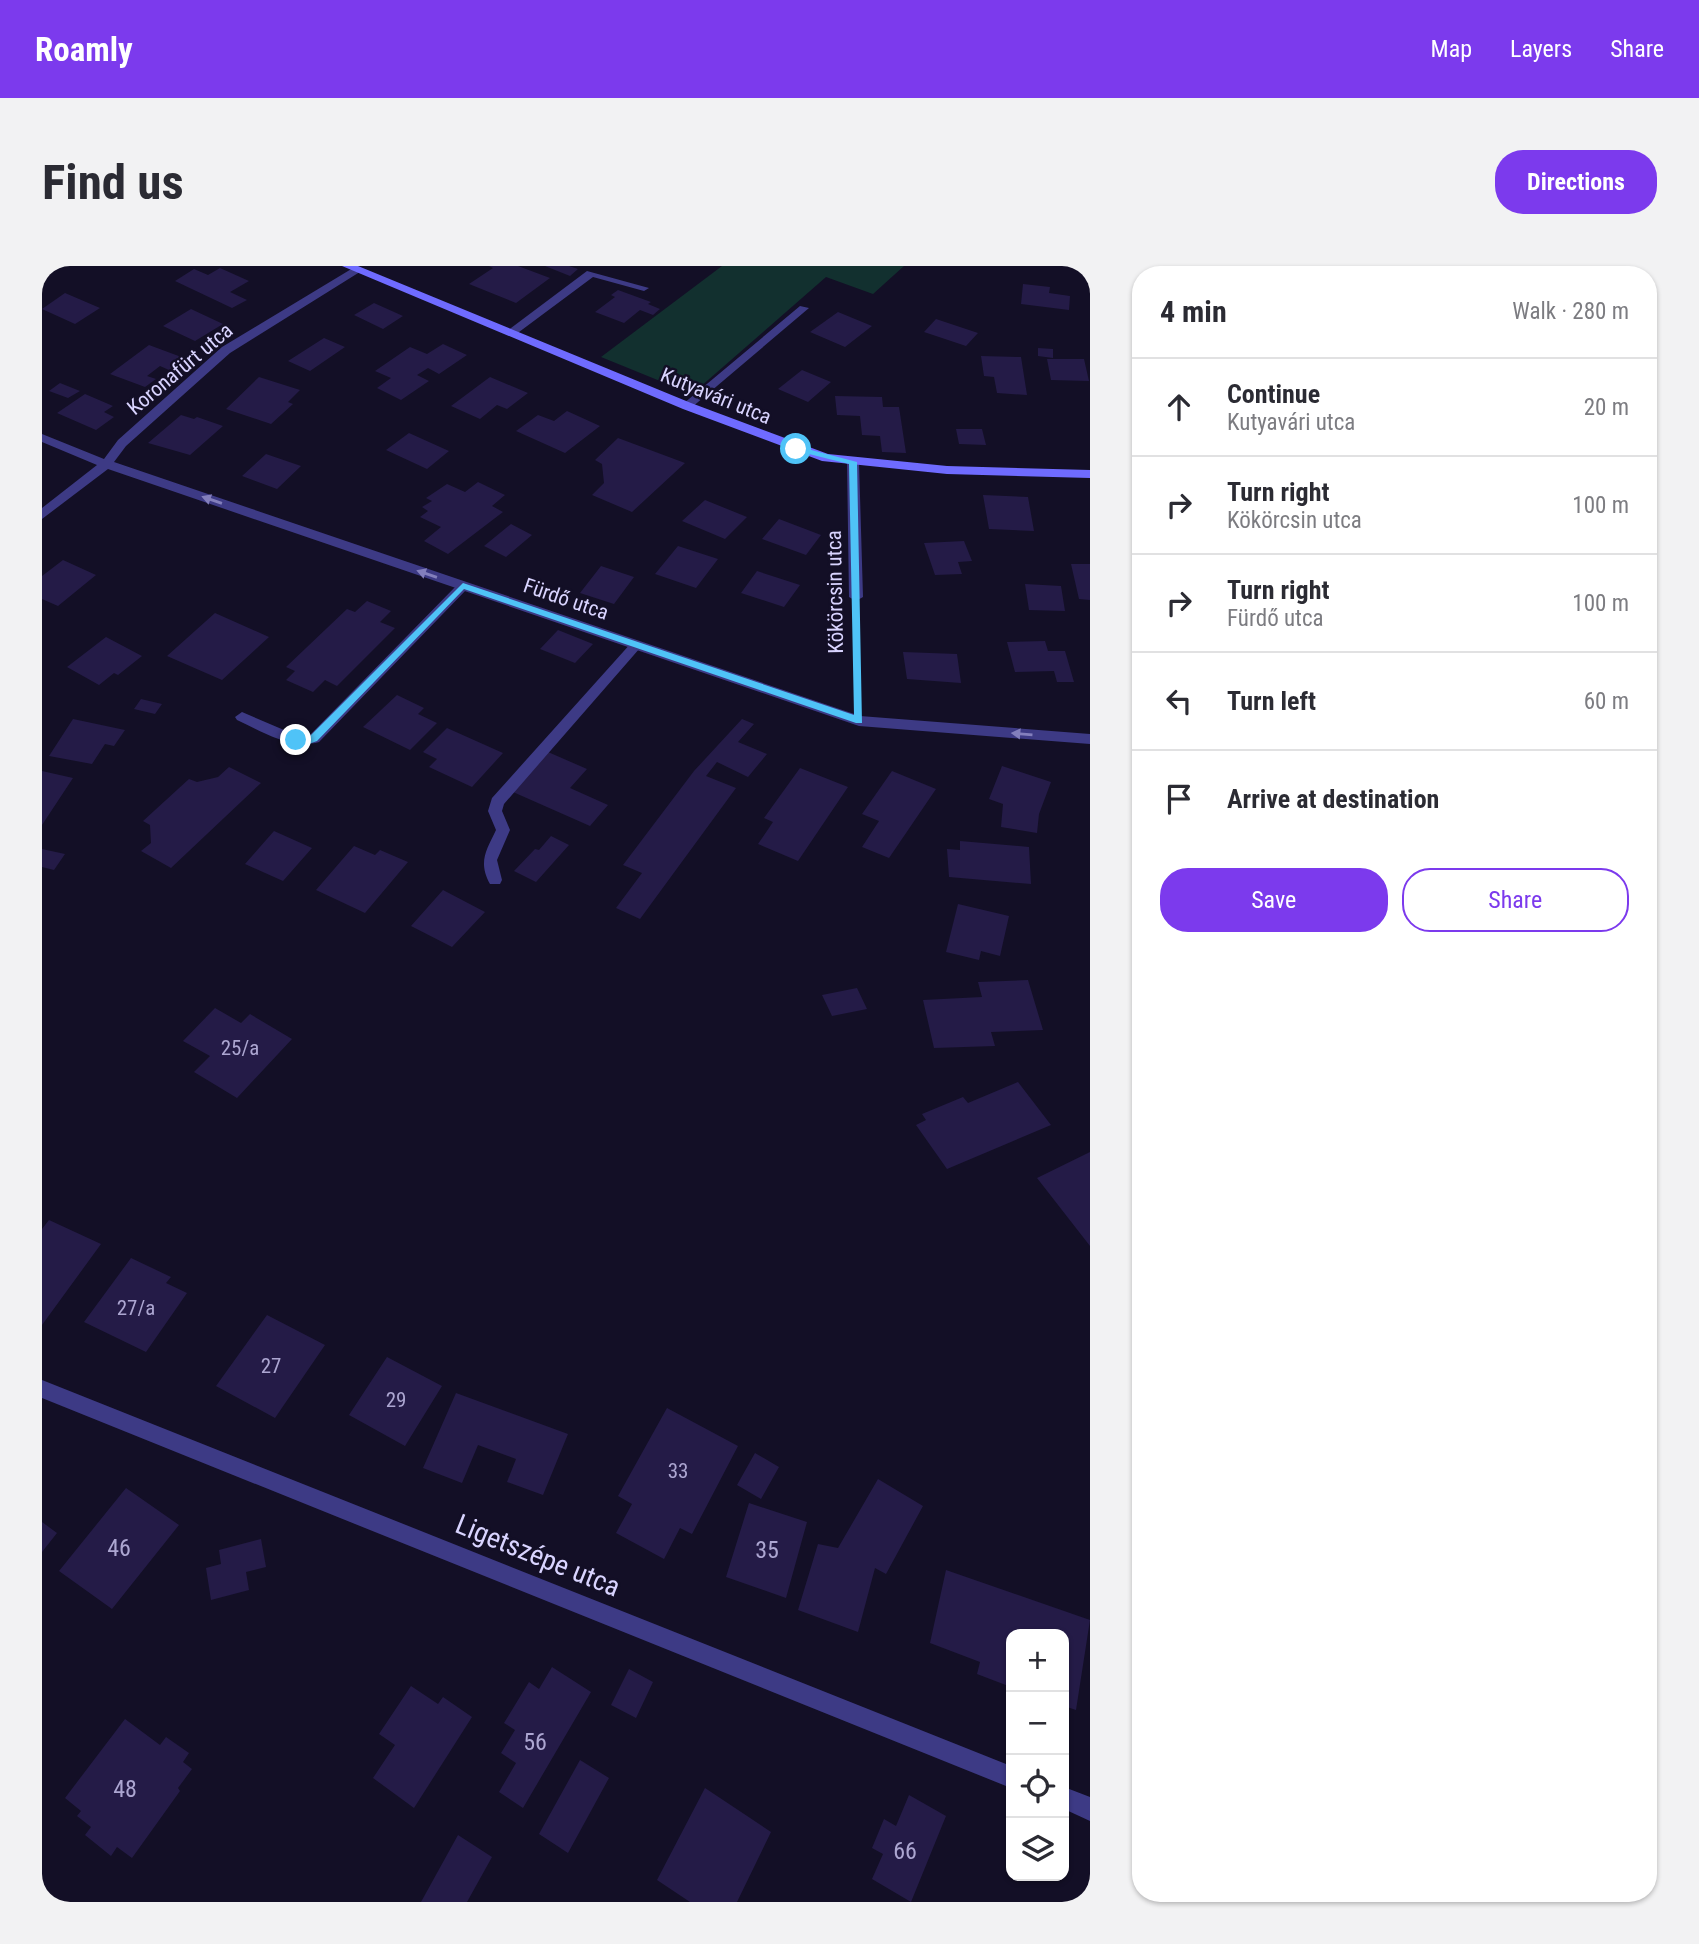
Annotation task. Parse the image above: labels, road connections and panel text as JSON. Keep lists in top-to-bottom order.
{
  "streets": {
    "street": [
      "Koronafürt utca",
      "Kutyavári utca",
      "Kökörcsin utca",
      "Fürdő utca",
      "Ligetszépe utca"
    ]
  },
  "crossings": [
    ["Koronafürt utca", "Kutyavári utca"],
    ["Koronafürt utca", "Fürdő utca"],
    ["Kutyavári utca", "Kökörcsin utca"],
    ["Kökörcsin utca", "Fürdő utca"]
  ],
  "one_way": ["Fürdő utca"],
  "house_numbers": [
    "25/a",
    "27/a",
    "27",
    "29",
    "33",
    "46",
    "35",
    "56",
    "48",
    "66"
  ],
  "page": {
    "header": "Roamly",
    "nav": ["Map", "Layers", "Share"],
    "buttons": [
      "Directions",
      ["Save", "Share"]
    ],
    "title": "Find us",
    "heading": ["4 min", "Walk · 280 m"],
    "list": [
      ["Continue", "Kutyavári utca", "20 m"],
      ["Turn right", "Kökörcsin utca", "100 m"],
      ["Turn right", "Fürdő utca", "100 m"],
      ["Turn left", "60 m"],
      "Arrive at destination"
    ],
    "map_buttons": ["+", "−"]
  }
}
